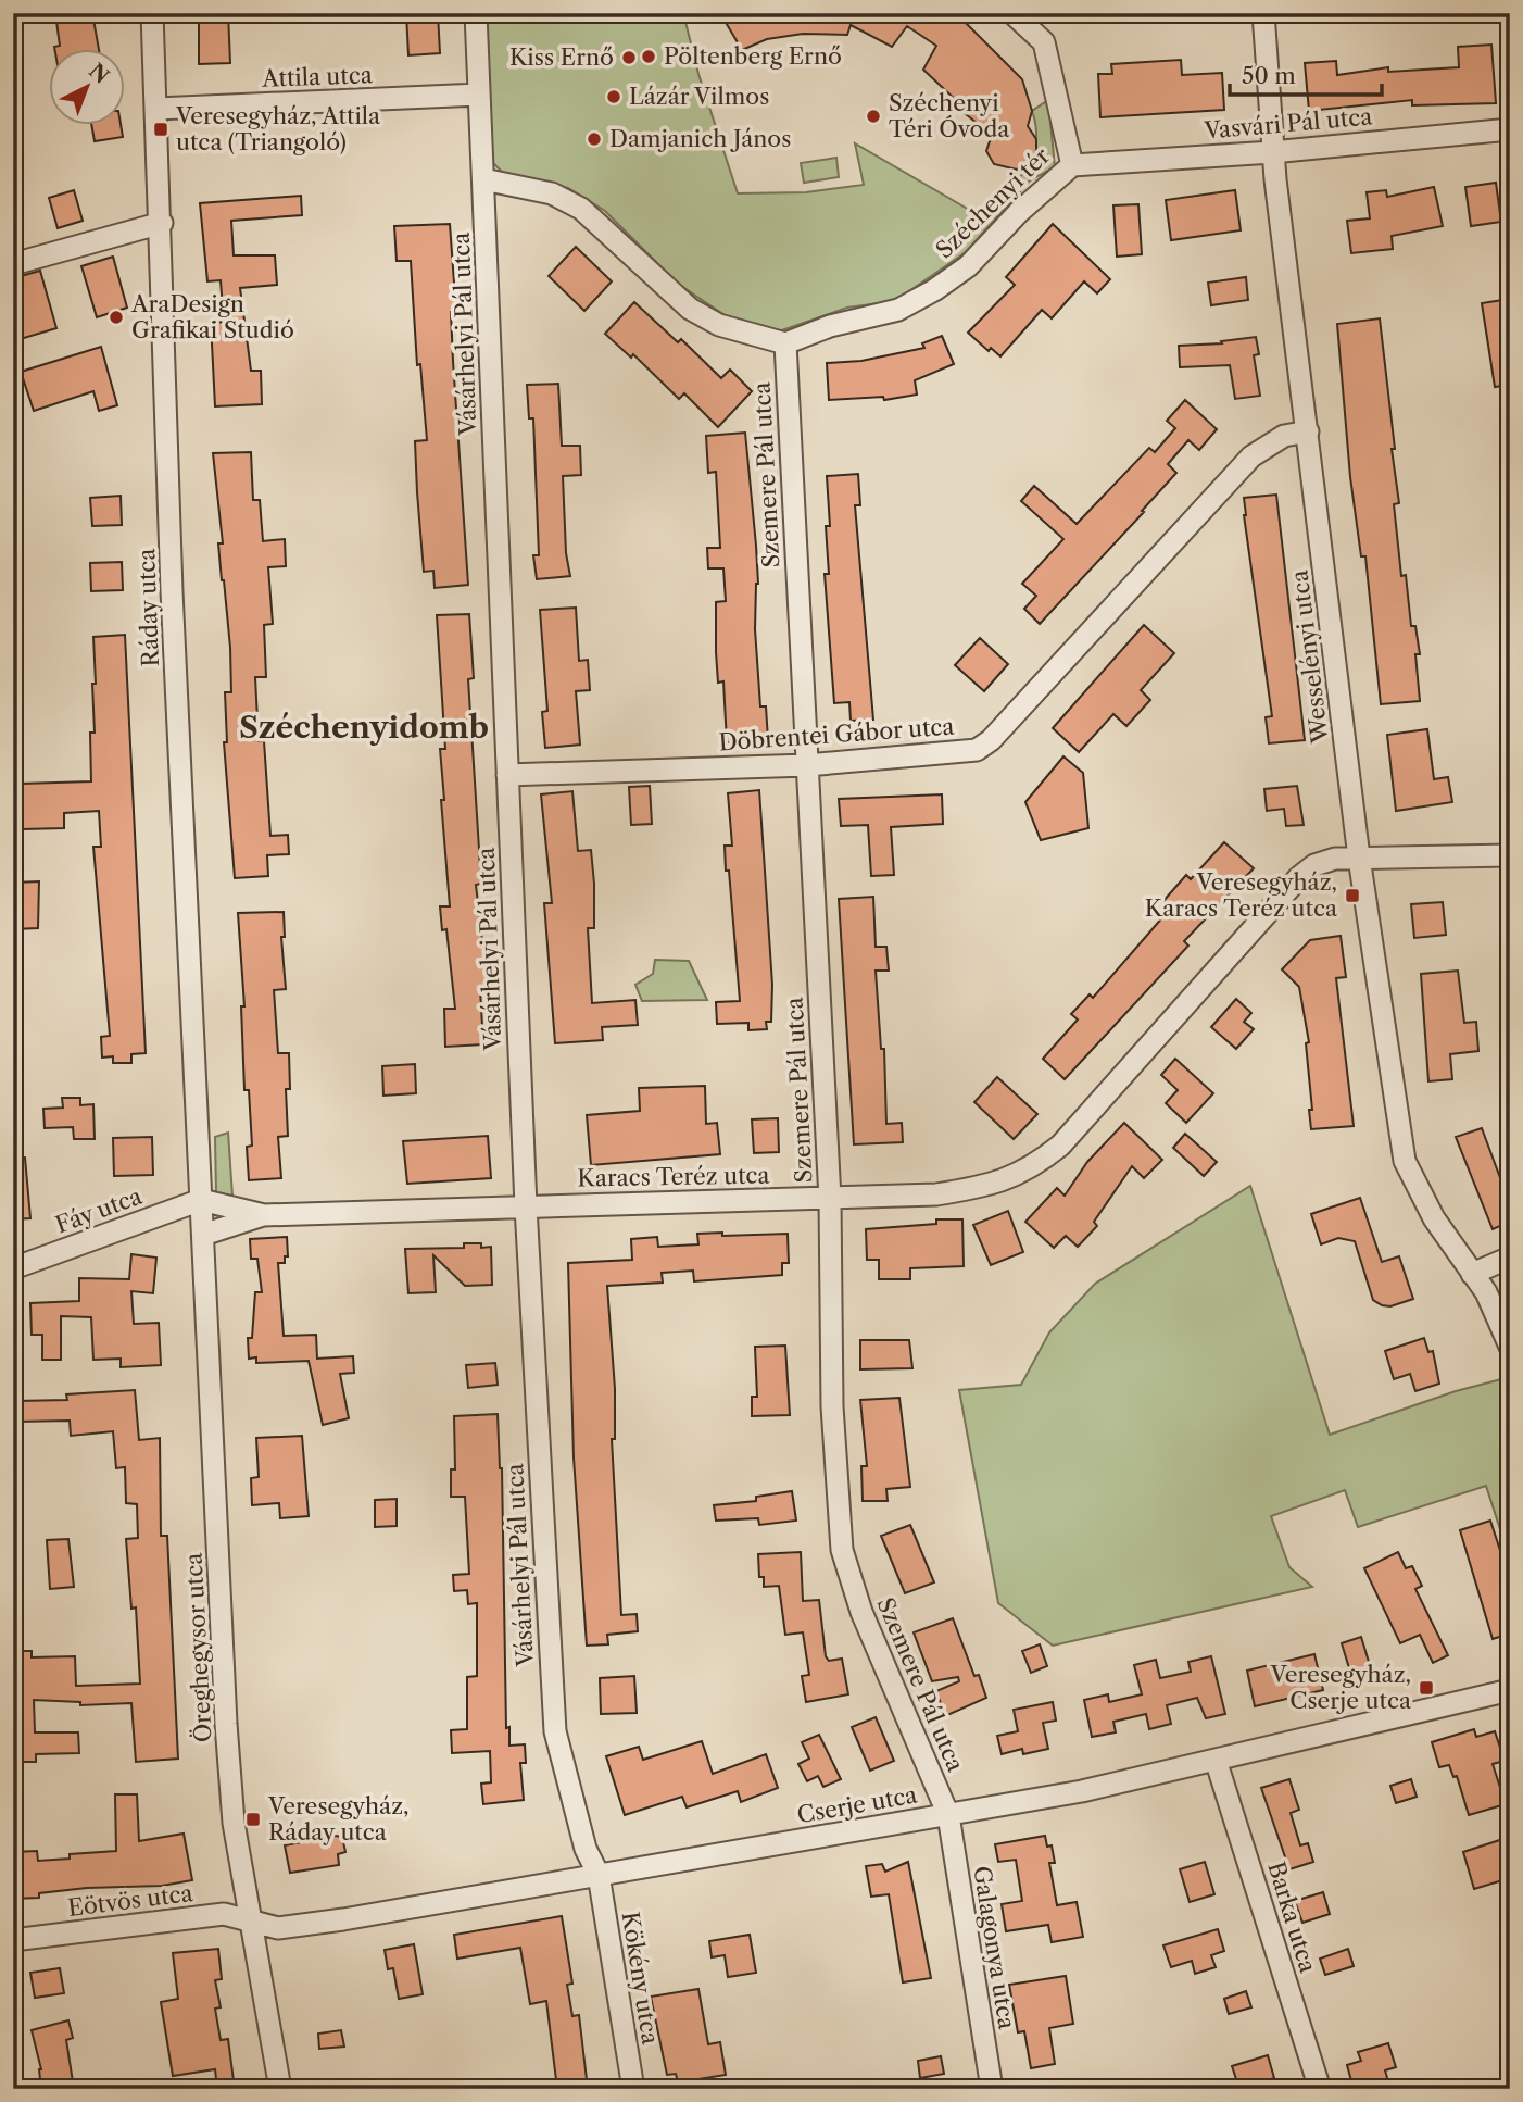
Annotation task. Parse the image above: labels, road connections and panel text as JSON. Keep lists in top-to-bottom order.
{
  "streets": {
    "street": [
      "Attila utca",
      "Vasvári Pál utca",
      "Széchenyi tér",
      "Vásárhelyi Pál utca",
      "Szemere Pál utca",
      "Ráday utca",
      "Wesselényi utca",
      "Döbrentei Gábor utca",
      "Karacs Teréz utca",
      "Fáy utca",
      "Öreghegysor utca",
      "Cserje utca",
      "Eötvös utca",
      "Barka utca",
      "Galagonya utca",
      "Kökény utca"
    ]
  },
  "crossings": [
    ["Attila utca", "Vásárhelyi Pál utca"],
    ["Attila utca", "Ráday utca"],
    ["Vasvári Pál utca", "Széchenyi tér"],
    ["Vasvári Pál utca", "Wesselényi utca"],
    ["Széchenyi tér", "Szemere Pál utca"],
    ["Vásárhelyi Pál utca", "Döbrentei Gábor utca"],
    ["Vásárhelyi Pál utca", "Karacs Teréz utca"],
    ["Vásárhelyi Pál utca", "Cserje utca"],
    ["Vásárhelyi Pál utca", "Kökény utca"],
    ["Szemere Pál utca", "Döbrentei Gábor utca"],
    ["Szemere Pál utca", "Karacs Teréz utca"],
    ["Szemere Pál utca", "Cserje utca"],
    ["Szemere Pál utca", "Galagonya utca"],
    ["Ráday utca", "Karacs Teréz utca"],
    ["Ráday utca", "Fáy utca"],
    ["Ráday utca", "Öreghegysor utca"],
    ["Wesselényi utca", "Döbrentei Gábor utca"],
    ["Wesselényi utca", "Karacs Teréz utca"],
    ["Karacs Teréz utca", "Fáy utca"],
    ["Karacs Teréz utca", "Öreghegysor utca"],
    ["Fáy utca", "Öreghegysor utca"],
    ["Öreghegysor utca", "Cserje utca"],
    ["Öreghegysor utca", "Eötvös utca"],
    ["Cserje utca", "Eötvös utca"],
    ["Cserje utca", "Barka utca"],
    ["Cserje utca", "Galagonya utca"],
    ["Cserje utca", "Kökény utca"]
  ],
  "districts": ["Széchenyidomb"],
  "places": {
    "other": [
      "Pöltenberg Ernő",
      "Kiss Ernő",
      "Lázár Vilmos",
      "Széchenyi Téri Óvoda",
      "Damjanich János",
      "AraDesign Grafikai Studió"
    ],
    "transit": [
      "Veresegyház, Attila utca (Triangoló)",
      "Veresegyház, Karacs Teréz utca",
      "Veresegyház, Cserje utca",
      "Veresegyház, Ráday utca"
    ]
  },
  "scale_bar": "50 m",
  "north": "top right"
}
